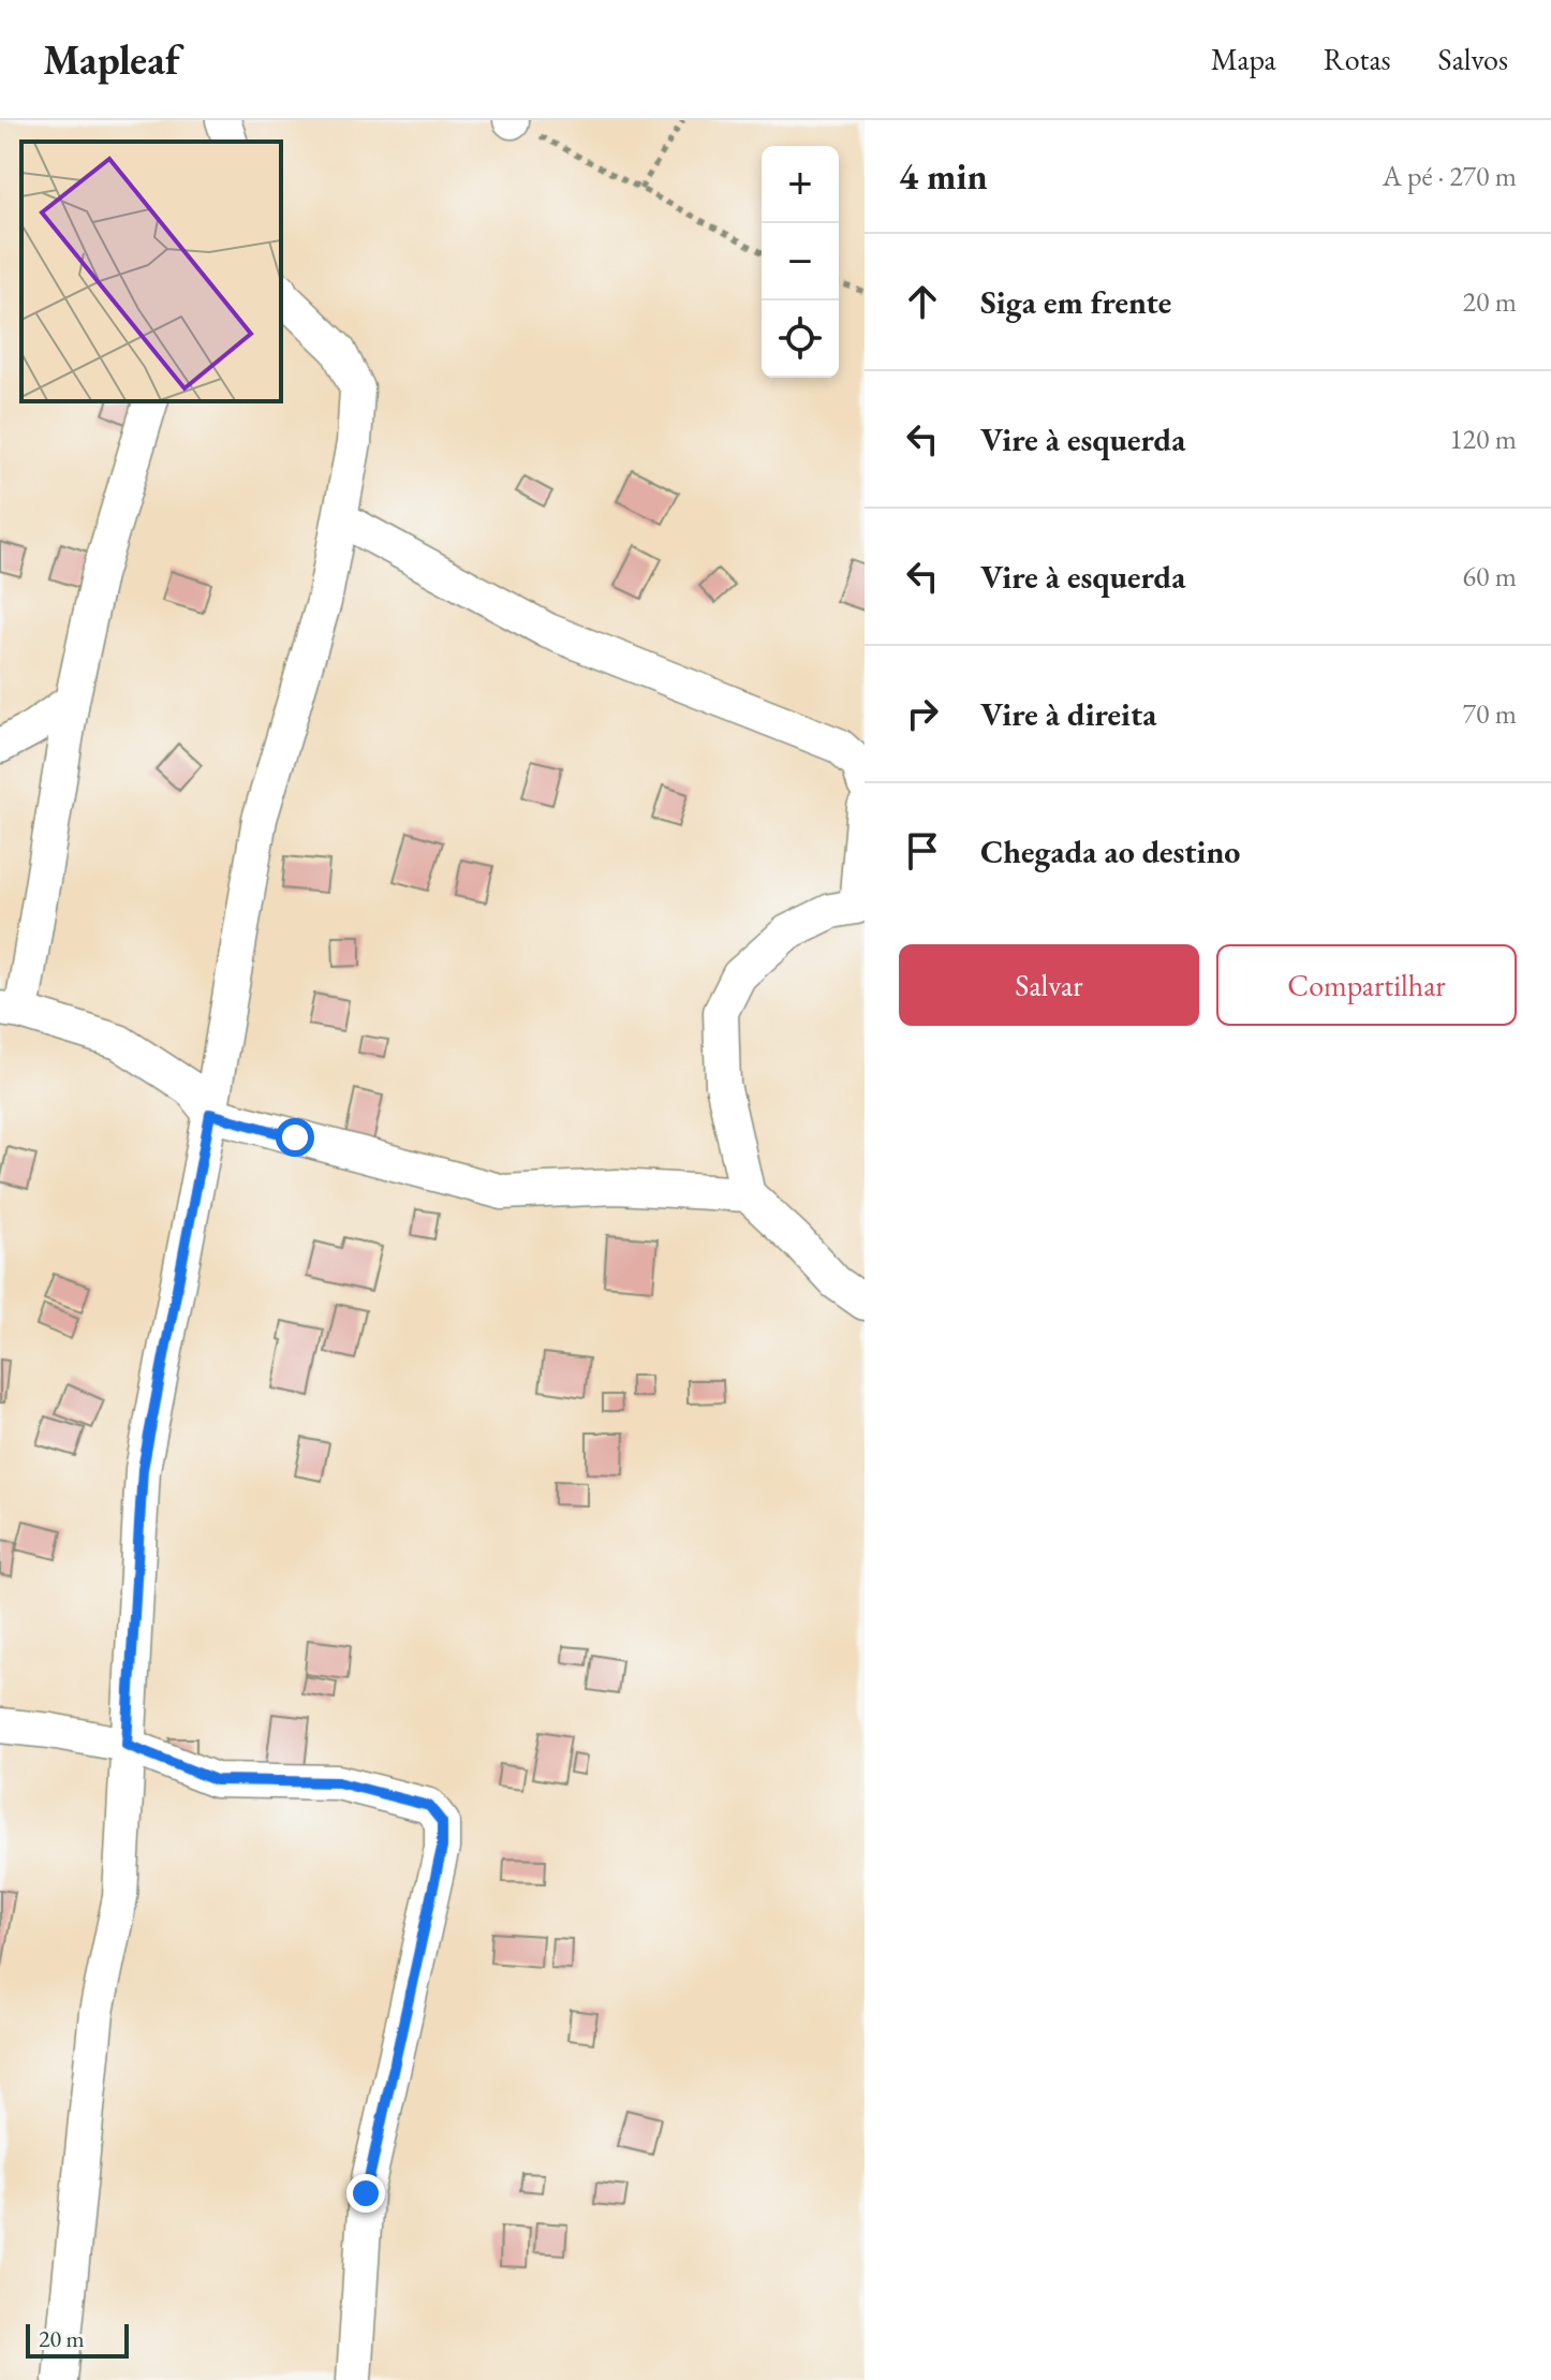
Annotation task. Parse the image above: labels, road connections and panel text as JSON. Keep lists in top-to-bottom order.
{
  "scale_bar": "20 m",
  "page": {
    "header": "Mapleaf",
    "nav": ["Mapa", "Rotas", "Salvos"],
    "heading": ["4 min", "A pé · 270 m"],
    "map_buttons": ["+", "−"],
    "list": [
      ["Siga em frente", "20 m"],
      ["Vire à esquerda", "120 m"],
      ["Vire à esquerda", "60 m"],
      ["Vire à direita", "70 m"],
      "Chegada ao destino"
    ],
    "buttons": ["Salvar", "Compartilhar"],
    "scale": "20 m"
  }
}
